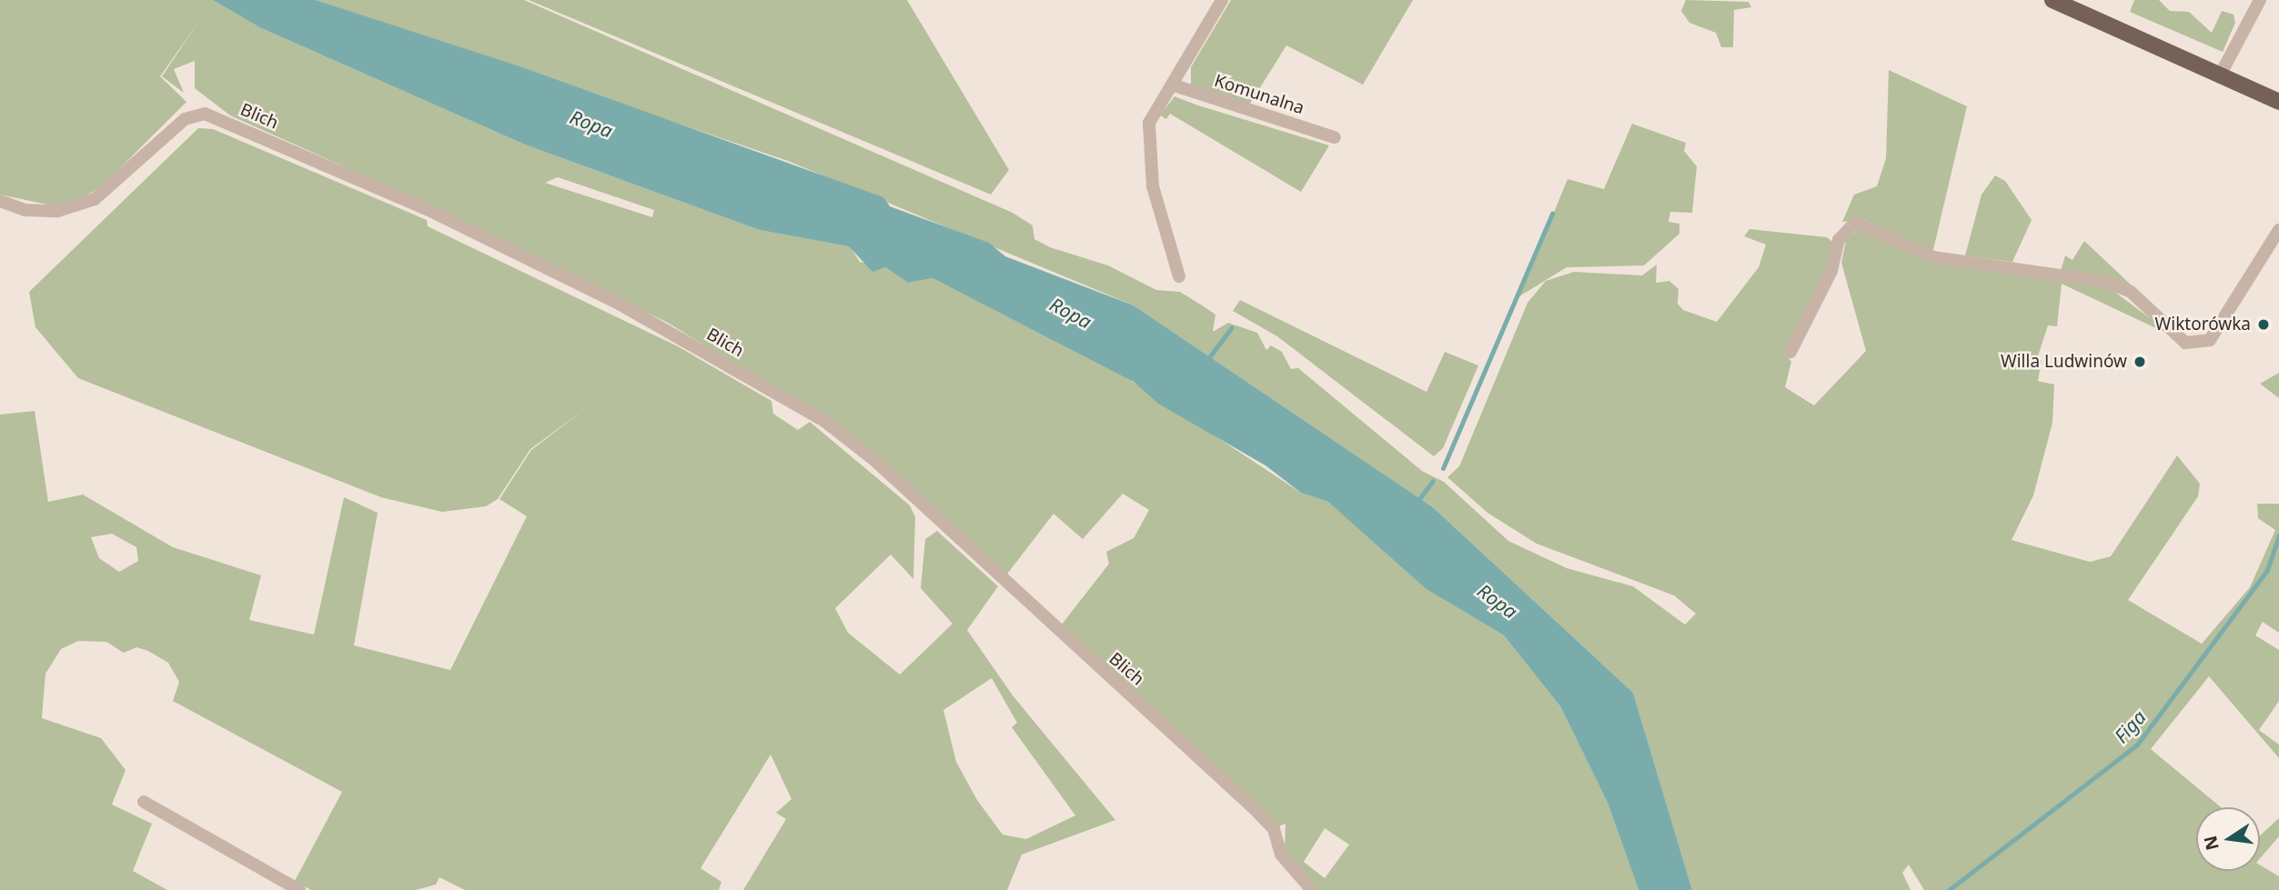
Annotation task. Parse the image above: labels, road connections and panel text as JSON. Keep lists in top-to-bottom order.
{
  "streets": {
    "street": ["Komunalna", "Blich"]
  },
  "water": ["Ropa", "Figa"],
  "places": ["Wiktorówka", "Willa Ludwinów"],
  "north": "left"
}
